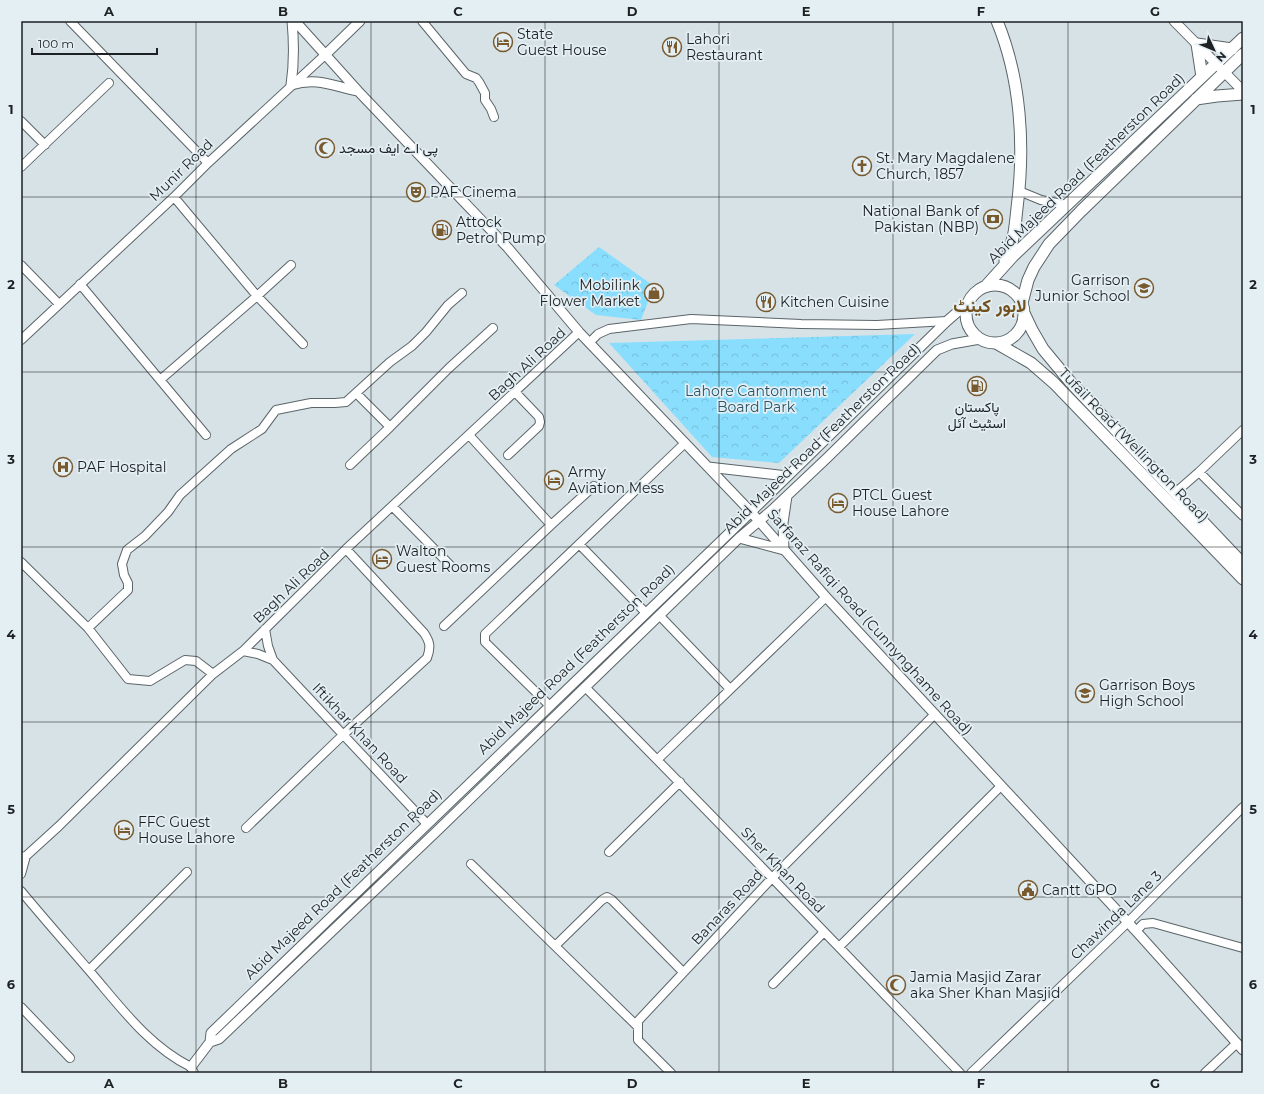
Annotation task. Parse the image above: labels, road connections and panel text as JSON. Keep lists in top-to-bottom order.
{
  "streets": {
    "main road": ["Abid Majeed Road (Featherston Road)", "Tufail Road (Wellington Road)"],
    "street": [
      "Munir Road",
      "Bagh Ali Road",
      "Sarfaraz Rafiqi Road (Cunnynghame Road)",
      "Iftikhar Khan Road",
      "Sher Khan Road",
      "Banaras Road",
      "Chawinda Lane 3"
    ]
  },
  "crossings": [
    ["Abid Majeed Road (Featherston Road)", "Tufail Road (Wellington Road)"],
    ["Abid Majeed Road (Featherston Road)", "Sarfaraz Rafiqi Road (Cunnynghame Road)"],
    ["Abid Majeed Road (Featherston Road)", "Iftikhar Khan Road"],
    ["Abid Majeed Road (Featherston Road)", "Sher Khan Road"],
    ["Munir Road", "Sarfaraz Rafiqi Road (Cunnynghame Road)"],
    ["Bagh Ali Road", "Sarfaraz Rafiqi Road (Cunnynghame Road)"],
    ["Bagh Ali Road", "Iftikhar Khan Road"],
    ["Sarfaraz Rafiqi Road (Cunnynghame Road)", "Banaras Road"],
    ["Sarfaraz Rafiqi Road (Cunnynghame Road)", "Chawinda Lane 3"],
    ["Sher Khan Road", "Banaras Road"]
  ],
  "districts": ["لاہور کینٹ"],
  "parks": ["Lahore Cantonment Board Park"],
  "places": {
    "hotel": [
      "State Guest House",
      "Army Aviation Mess",
      "PTCL Guest House Lahore",
      "Walton Guest Rooms",
      "FFC Guest House Lahore"
    ],
    "restaurant": ["Lahori Restaurant", "Kitchen Cuisine"],
    "mosque": ["پی اے ایف مسجد", "Jamia Masjid Zarar aka Sher Khan Masjid"],
    "church": ["St. Mary Magdalene Church, 1857"],
    "theatre": ["PAF Cinema"],
    "bank": ["National Bank of Pakistan (NBP)"],
    "fuel station": ["Attock Petrol Pump", "پاکستان اسٹیٹ آئل"],
    "school or university": ["Garrison Junior School", "Garrison Boys High School"],
    "shop": ["Mobilink Flower Market"],
    "hospital": ["PAF Hospital"],
    "public building": ["Cantt GPO"]
  },
  "scale_bar": "100 m",
  "north": "bottom right",
  "grid": {
    "columns": [
      "A",
      "B",
      "C",
      "D",
      "E",
      "F",
      "G"
    ],
    "rows": [
      "1",
      "2",
      "3",
      "4",
      "5",
      "6"
    ]
  }
}
